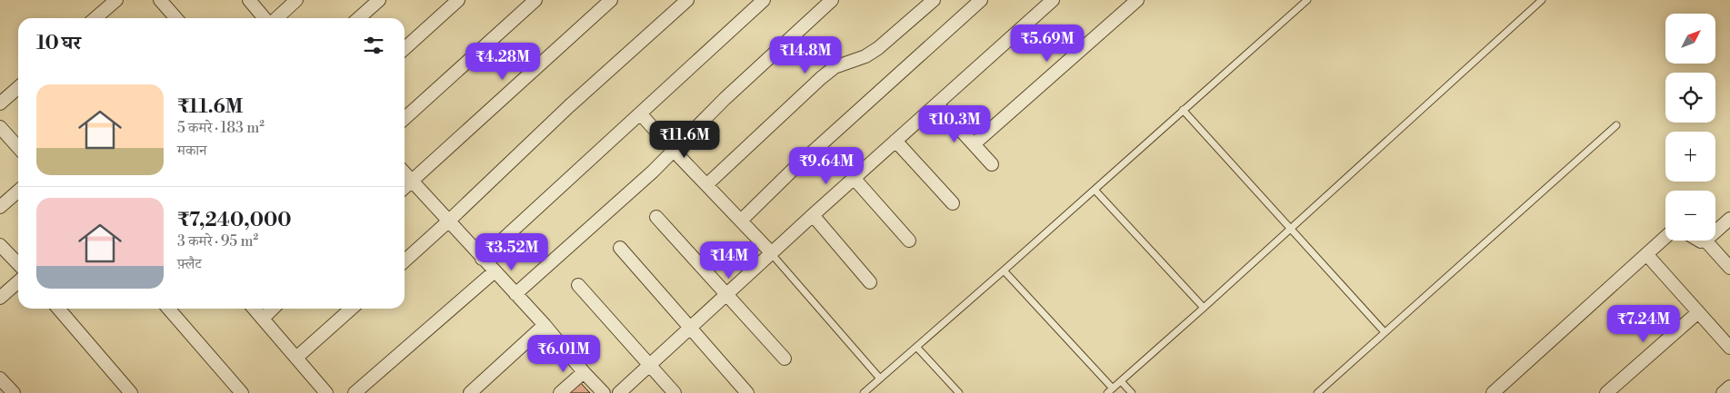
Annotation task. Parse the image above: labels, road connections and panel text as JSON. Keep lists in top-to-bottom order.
{
  "north": "top right",
  "page": {
    "map_buttons": ["+", "−"],
    "heading": "10 घर",
    "price": [
      "₹5.69M",
      "₹14.8M",
      "₹4.28M",
      "₹10.3M",
      "₹11.6M",
      "₹9.64M",
      "₹3.52M",
      "₹14M",
      "₹7.24M",
      "₹6.01M"
    ],
    "list": [
      {
        "name": "₹11.6M",
        "note": "5 कमरे · 183 m² · मकान"
      },
      {
        "name": "₹7,240,000",
        "note": "3 कमरे · 95 m² · फ़्लैट"
      }
    ]
  }
}
